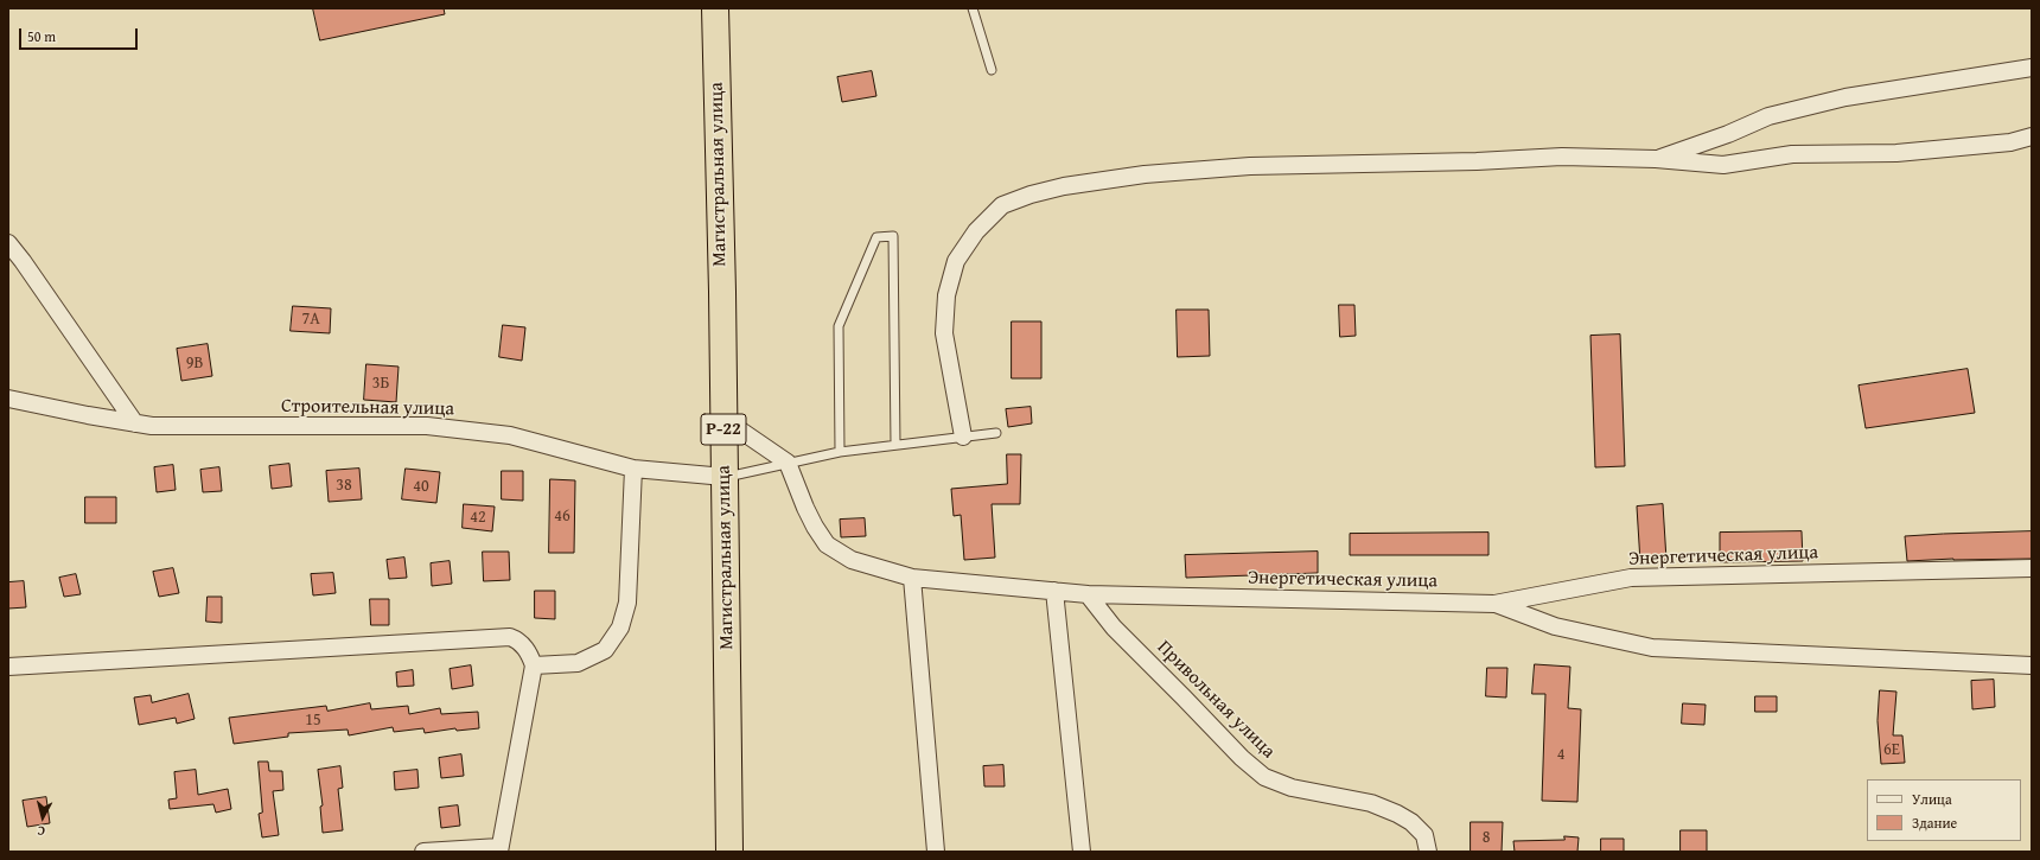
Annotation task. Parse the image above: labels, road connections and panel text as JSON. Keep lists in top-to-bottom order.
{
  "streets": {
    "highway": ["Магистральная улица", "Р-22"],
    "street": ["Строительная улица", "Энергетическая улица", "Привольная улица"]
  },
  "crossings": [
    ["Магистральная улица", "Строительная улица"],
    ["Энергетическая улица", "Привольная улица"]
  ],
  "house_numbers": [
    "7А",
    "9В",
    "3Б",
    "38",
    "40",
    "46",
    "42",
    "15",
    "6Е",
    "4",
    "8"
  ],
  "legend": ["Улица", "Здание"],
  "scale_bar": "50 m",
  "north": "bottom"
}
